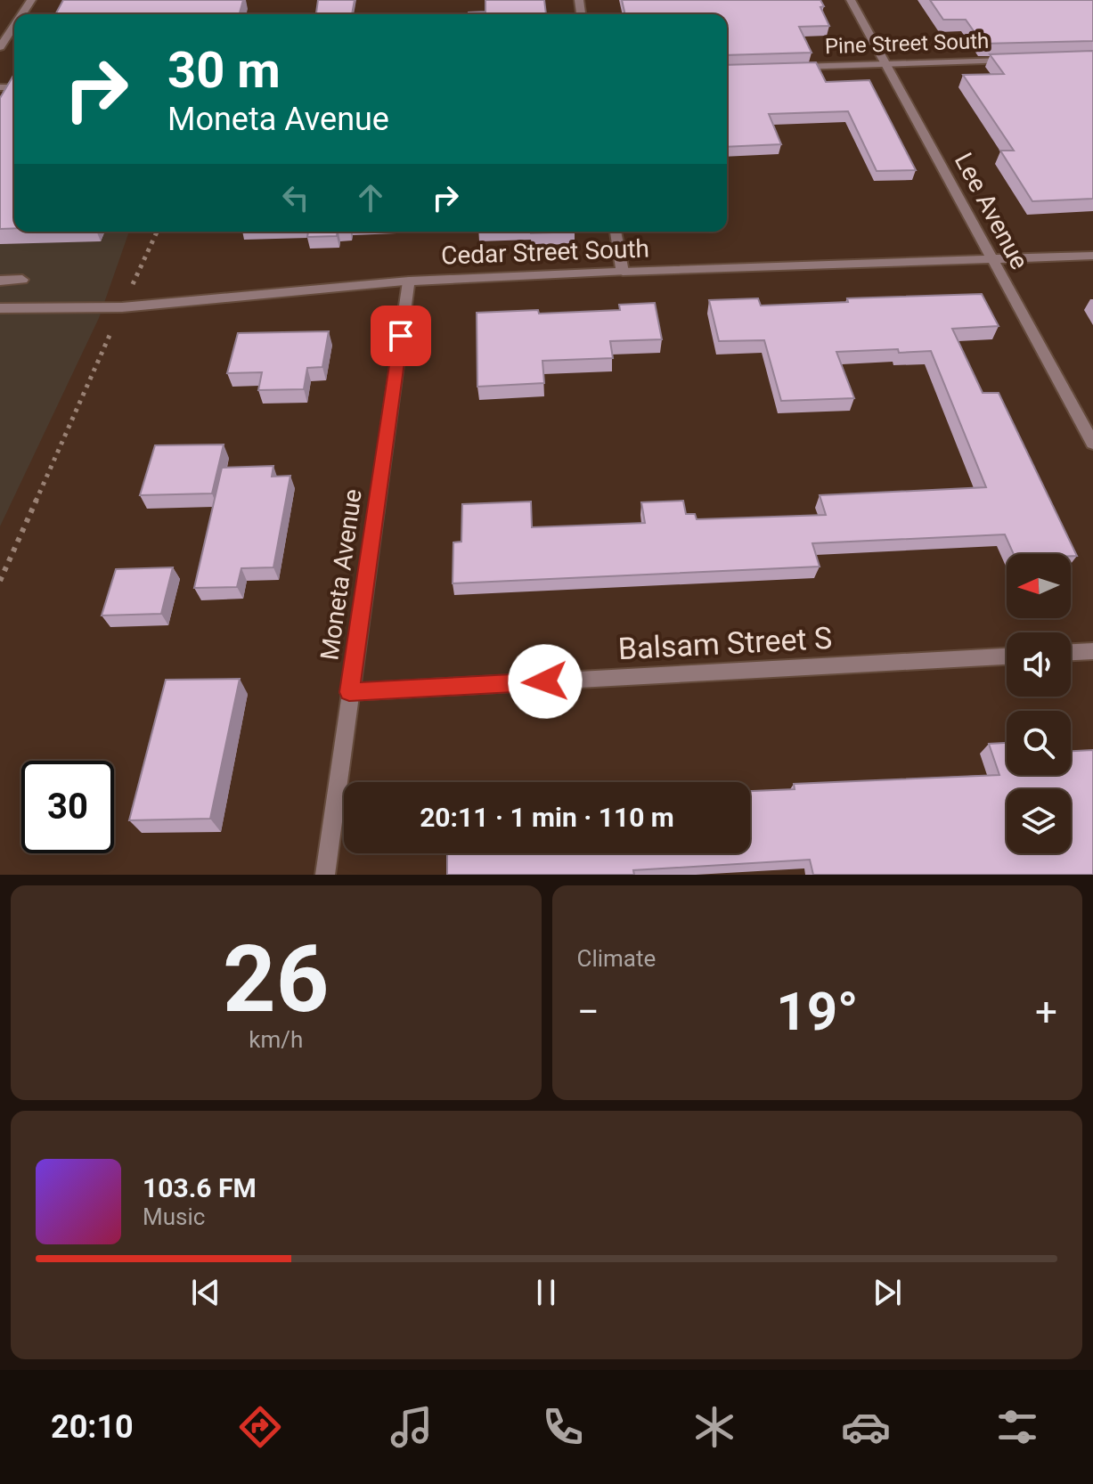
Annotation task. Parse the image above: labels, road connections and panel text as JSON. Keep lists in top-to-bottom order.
{
  "streets": {
    "street": [
      "Pine Street South",
      "Lee Avenue",
      "Cedar Street South",
      "Moneta Avenue",
      "Balsam Street S"
    ]
  },
  "crossings": [
    ["Pine Street South", "Lee Avenue"],
    ["Lee Avenue", "Cedar Street South"],
    ["Cedar Street South", "Moneta Avenue"],
    ["Moneta Avenue", "Balsam Street S"]
  ],
  "north": "left",
  "page": {
    "turn": ["30 m", "Moneta Avenue"],
    "limit": "30",
    "trip": "20:11 · 1 min · 110 m",
    "tile": [
      ["26", "km/h"],
      "Climate"
    ],
    "heat": ["−", "19°", "+"],
    "song": ["103.6 FM", "Music"],
    "tabs": "20:10"
  }
}
